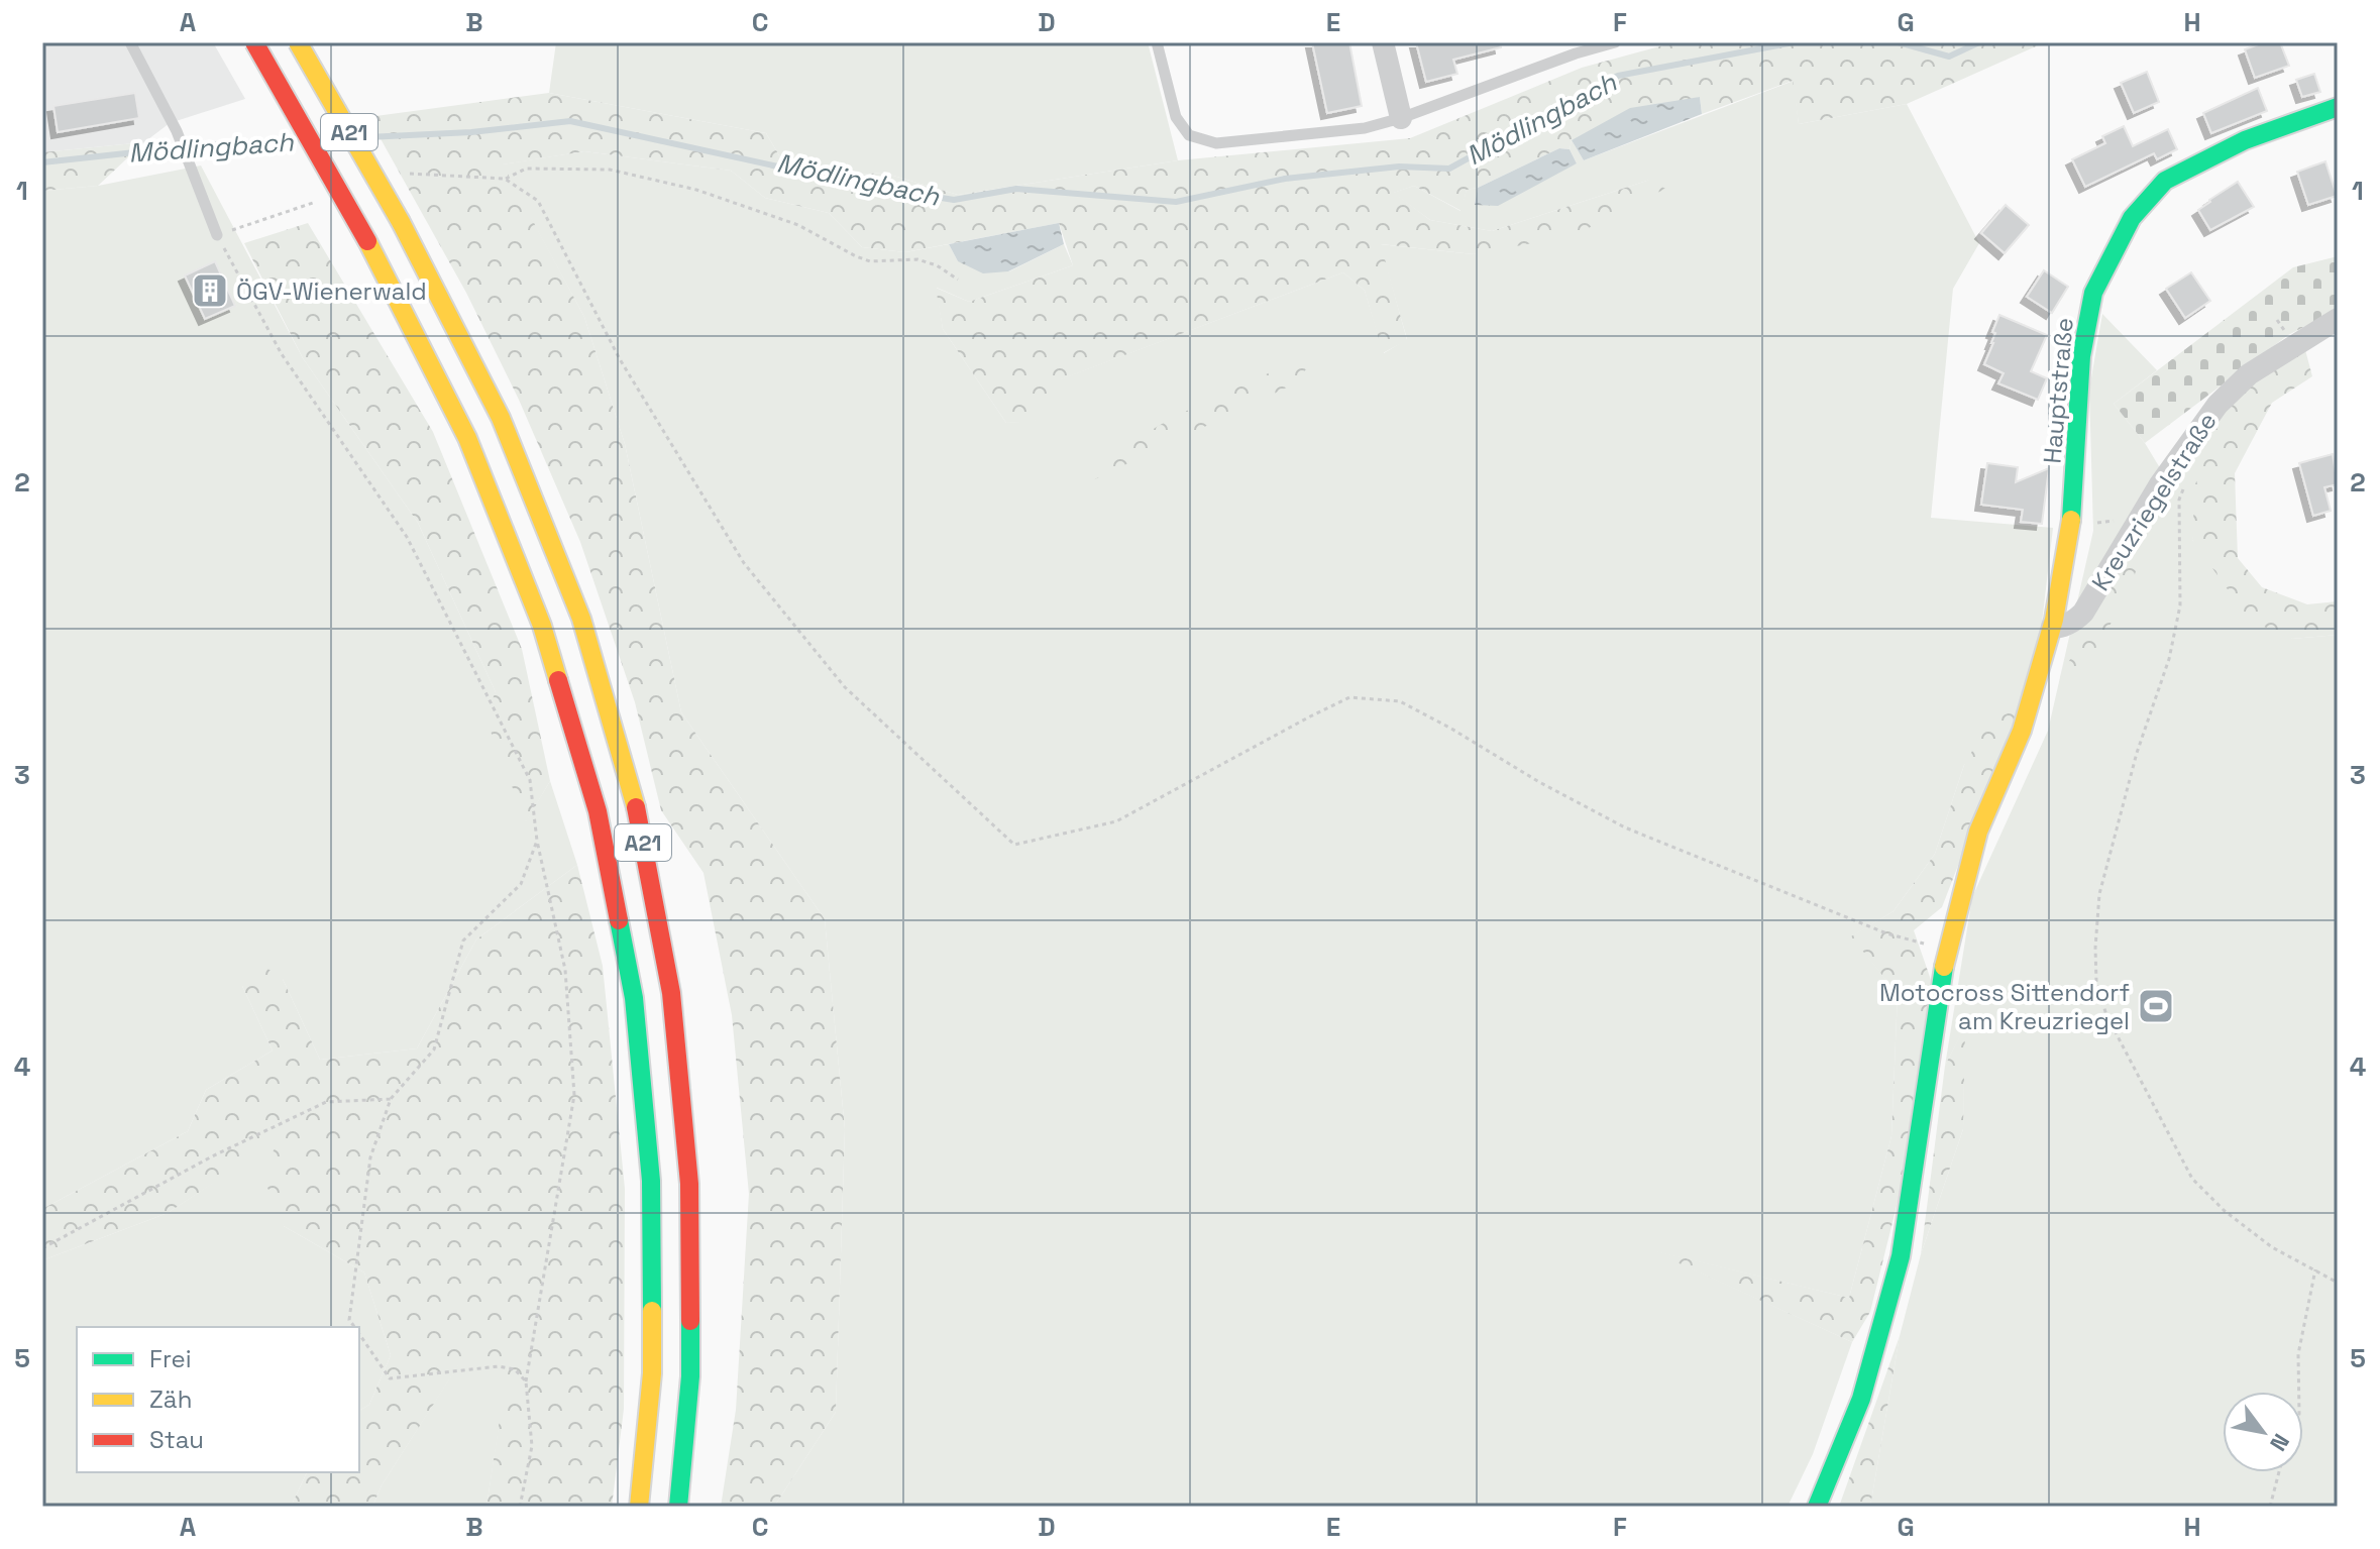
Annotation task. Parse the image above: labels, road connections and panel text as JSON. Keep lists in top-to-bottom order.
{
  "streets": {
    "main road": ["A21", "Hauptstraße"],
    "street": ["Kreuzriegelstraße"]
  },
  "crossings": [
    ["Hauptstraße", "Kreuzriegelstraße"]
  ],
  "water": ["Mödlingbach"],
  "places": {
    "building": ["ÖGV-Wienerwald"],
    "sports": ["Motocross Sittendorf am Kreuzriegel"]
  },
  "legend": ["Frei", "Zäh", "Stau"],
  "north": "bottom right",
  "grid": {
    "columns": [
      "A",
      "B",
      "C",
      "D",
      "E",
      "F",
      "G",
      "H"
    ],
    "rows": [
      "1",
      "2",
      "3",
      "4",
      "5"
    ]
  }
}
